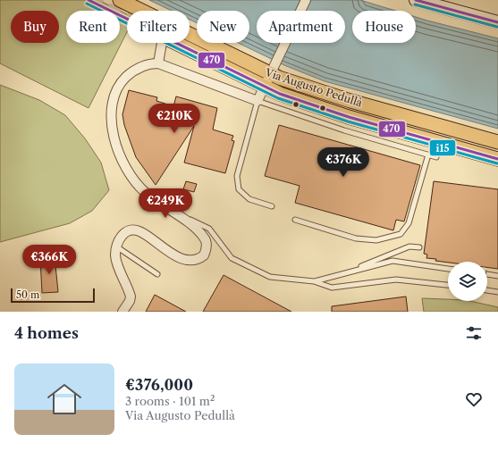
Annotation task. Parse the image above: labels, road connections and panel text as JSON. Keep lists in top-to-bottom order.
{
  "streets": {
    "main road": ["Via Augusto Pedullà"]
  },
  "lines": ["transit line 470", "transit line i15"],
  "scale_bar": "50 m",
  "page": {
    "chip": [
      "Buy",
      "Rent",
      "Filters",
      "New",
      "Apartment",
      "House"
    ],
    "price": [
      "€210K",
      "€376K",
      "€249K",
      "€366K"
    ],
    "scale": "50 m",
    "heading": "4 homes",
    "list": [
      {
        "name": "€376,000",
        "note": "3 rooms · 101 m² · Via Augusto Pedullà"
      }
    ]
  }
}
